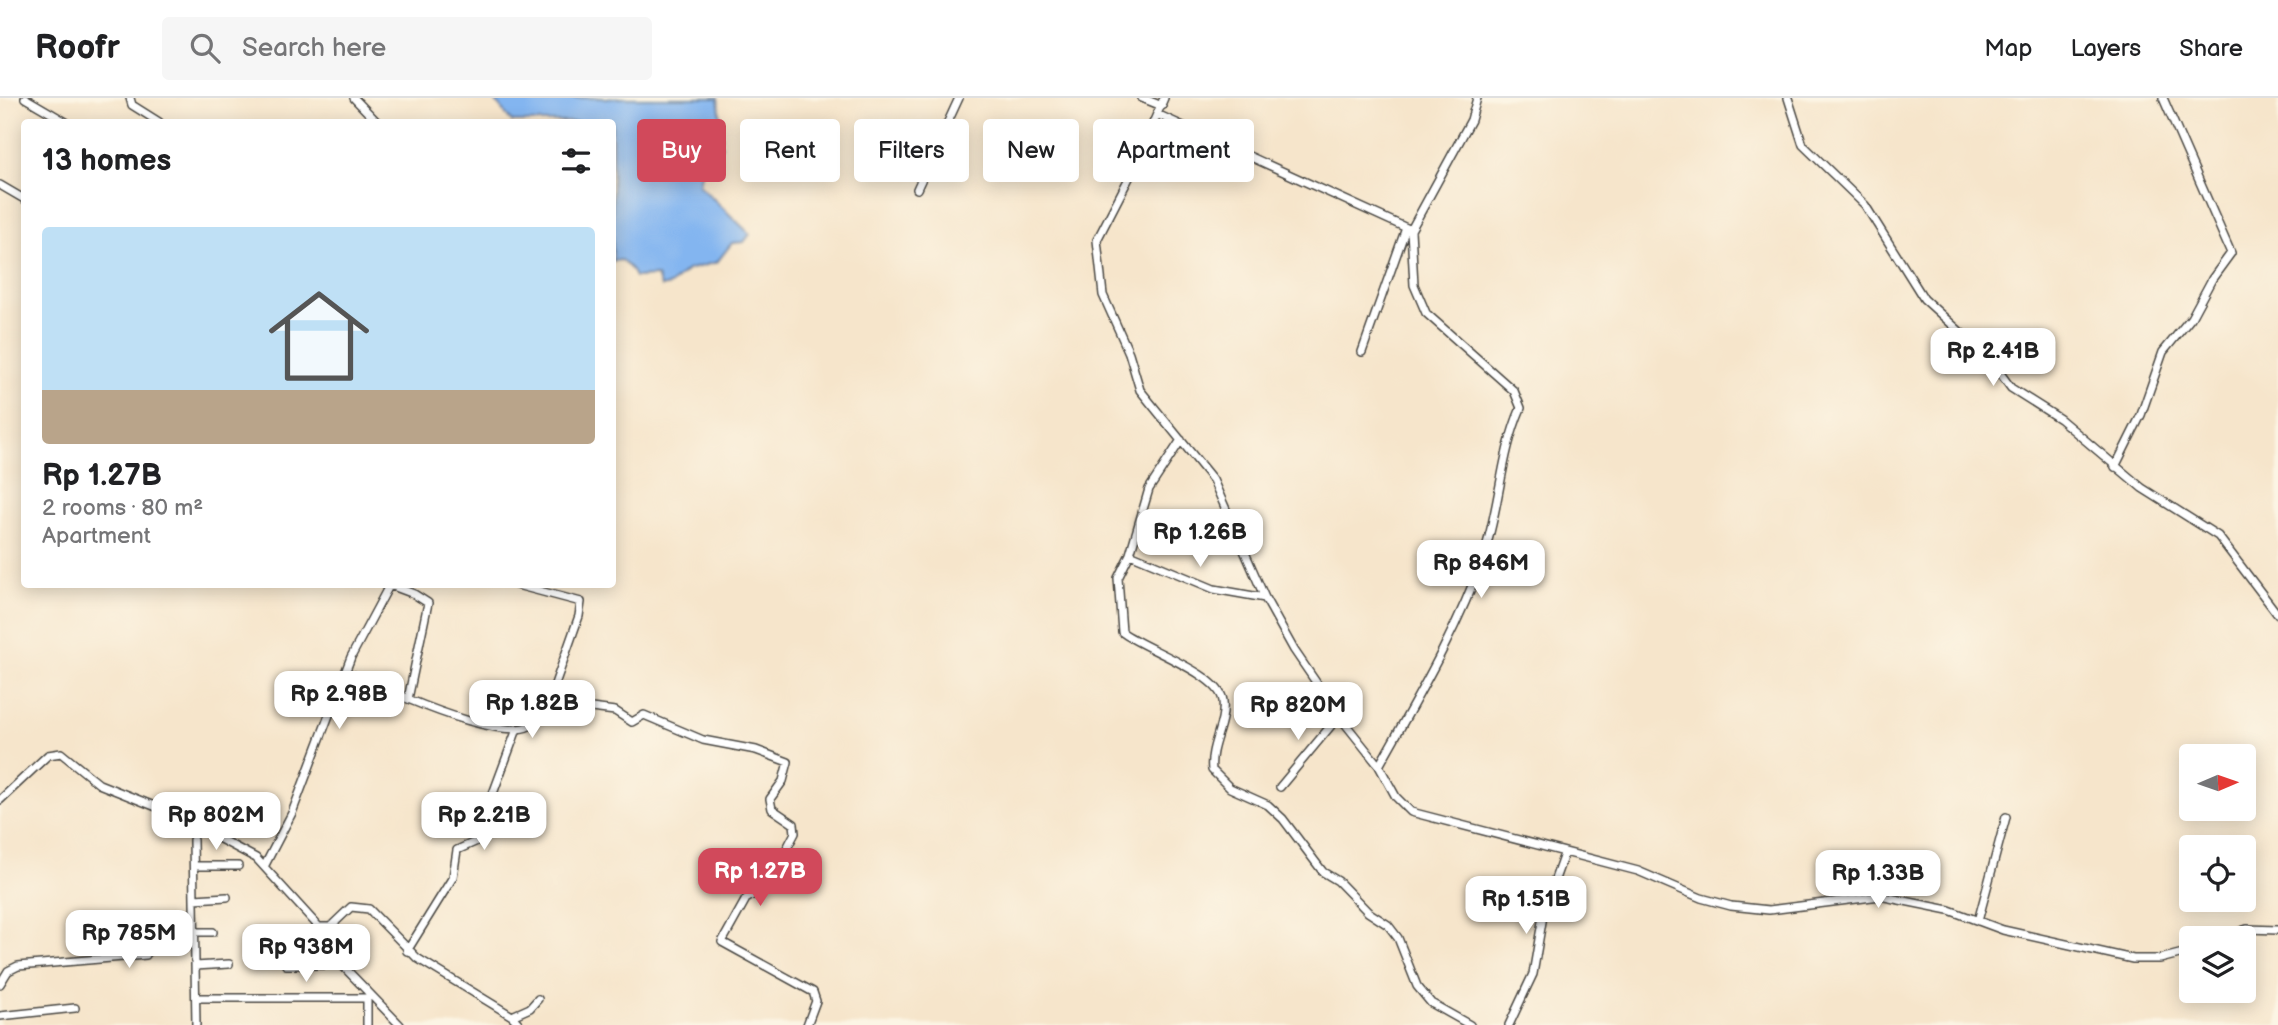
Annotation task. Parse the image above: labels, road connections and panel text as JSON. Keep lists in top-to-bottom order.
{
  "north": "right",
  "page": {
    "header": "Roofr",
    "search": "Search here",
    "nav": ["Map", "Layers", "Share"],
    "chip": [
      "Buy",
      "Rent",
      "Filters",
      "New",
      "Apartment"
    ],
    "heading": "13 homes",
    "list": [
      {
        "name": "Rp 1.27B",
        "note": "2 rooms · 80 m² · Apartment"
      }
    ],
    "price": [
      "Rp 2.41B",
      "Rp 1.26B",
      "Rp 846M",
      "Rp 2.98B",
      "Rp 1.82B",
      "Rp 820M",
      "Rp 802M",
      "Rp 2.21B",
      "Rp 1.27B",
      "Rp 1.33B",
      "Rp 1.51B",
      "Rp 785M",
      "Rp 938M"
    ]
  }
}
